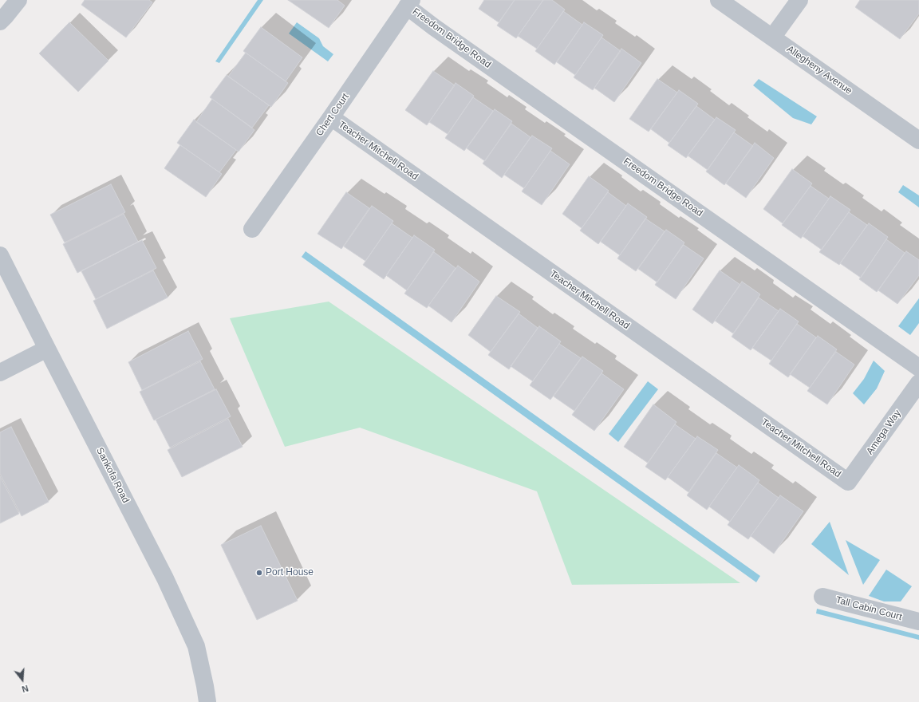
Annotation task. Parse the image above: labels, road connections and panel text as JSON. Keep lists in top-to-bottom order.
{
  "streets": {
    "street": [
      "Freedom Bridge Road",
      "Allegheny Avenue",
      "Chert Court",
      "Teacher Mitchell Road",
      "Amega Way",
      "Sankofa Road",
      "Tall Cabin Court"
    ]
  },
  "crossings": [
    ["Freedom Bridge Road", "Chert Court"],
    ["Chert Court", "Teacher Mitchell Road"],
    ["Teacher Mitchell Road", "Amega Way"]
  ],
  "places": ["Port House"],
  "north": "bottom"
}
